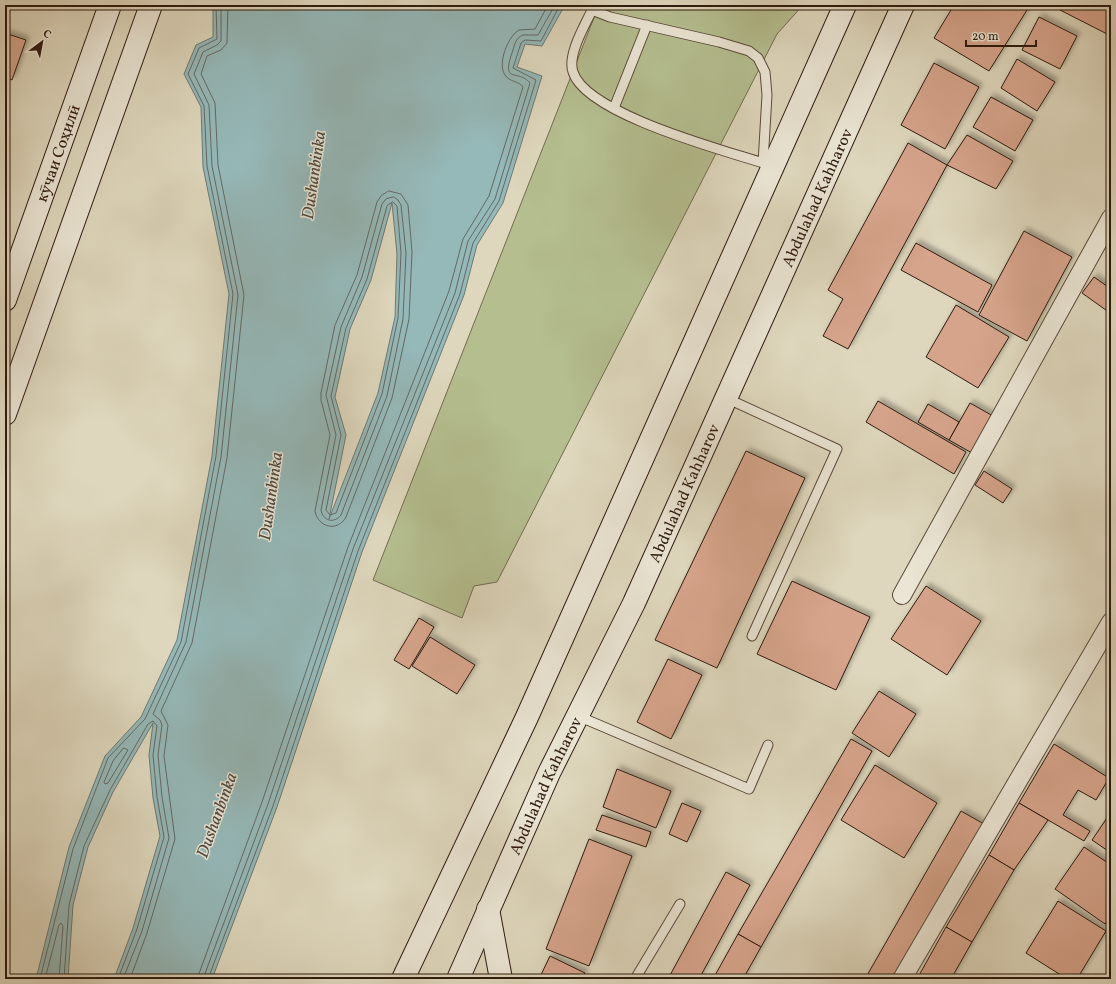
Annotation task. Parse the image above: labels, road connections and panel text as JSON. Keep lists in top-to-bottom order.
{
  "streets": {
    "main road": ["кӯчаи Соҳилӣ", "Abdulahad Kahharov"]
  },
  "water": ["Dushanbinka"],
  "scale_bar": "20 m",
  "north": "top right"
}
